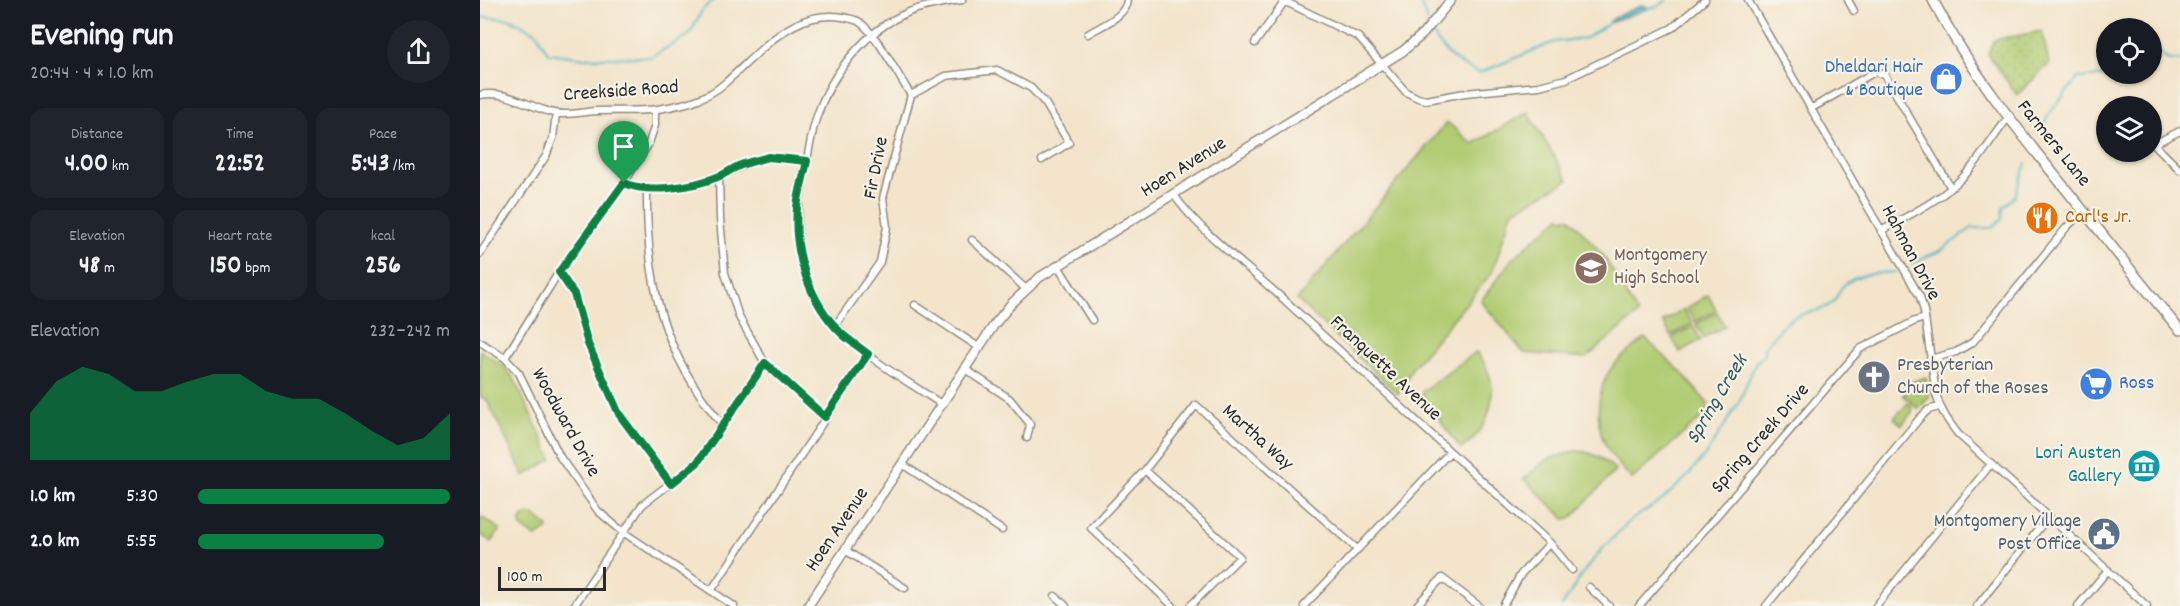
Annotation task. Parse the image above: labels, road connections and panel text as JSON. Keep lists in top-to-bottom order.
{
  "streets": {
    "main road": ["Farmers Lane"],
    "street": [
      "Creekside Road",
      "Fir Drive",
      "Hoen Avenue",
      "Hahman Drive",
      "Franquette Avenue",
      "Woodward Drive",
      "Martha Way",
      "Spring Creek Drive"
    ]
  },
  "crossings": [
    ["Creekside Road", "Fir Drive"],
    ["Hoen Avenue", "Franquette Avenue"],
    ["Hahman Drive", "Spring Creek Drive"]
  ],
  "water": ["Spring Creek"],
  "places": {
    "shop": ["Dheldari Hair & Boutique"],
    "restaurant": ["Carl's Jr."],
    "school or university": ["Montgomery High School"],
    "church": ["Presbyterian Church of the Roses"],
    "supermarket": ["Ross"],
    "museum": ["Lori Austen Gallery"],
    "public building": ["Montgomery Village Post Office"]
  },
  "scale_bar": "100 m",
  "page": {
    "heading": ["Evening run", "20:44 · 4 × 1.0 km"],
    "stats": [
      ["Distance", "4.00 km"],
      ["Time", "22:52"],
      ["Pace", "5:43 /km"],
      ["Elevation", "48 m"],
      ["Heart rate", "150 bpm"],
      ["kcal", "256"]
    ],
    "chart": ["Elevation", "232–242 m"],
    "list": [
      {
        "name": "1.0 km",
        "note": "5:30"
      },
      {
        "name": "2.0 km",
        "note": "5:55"
      }
    ],
    "scale": "100 m"
  }
}
